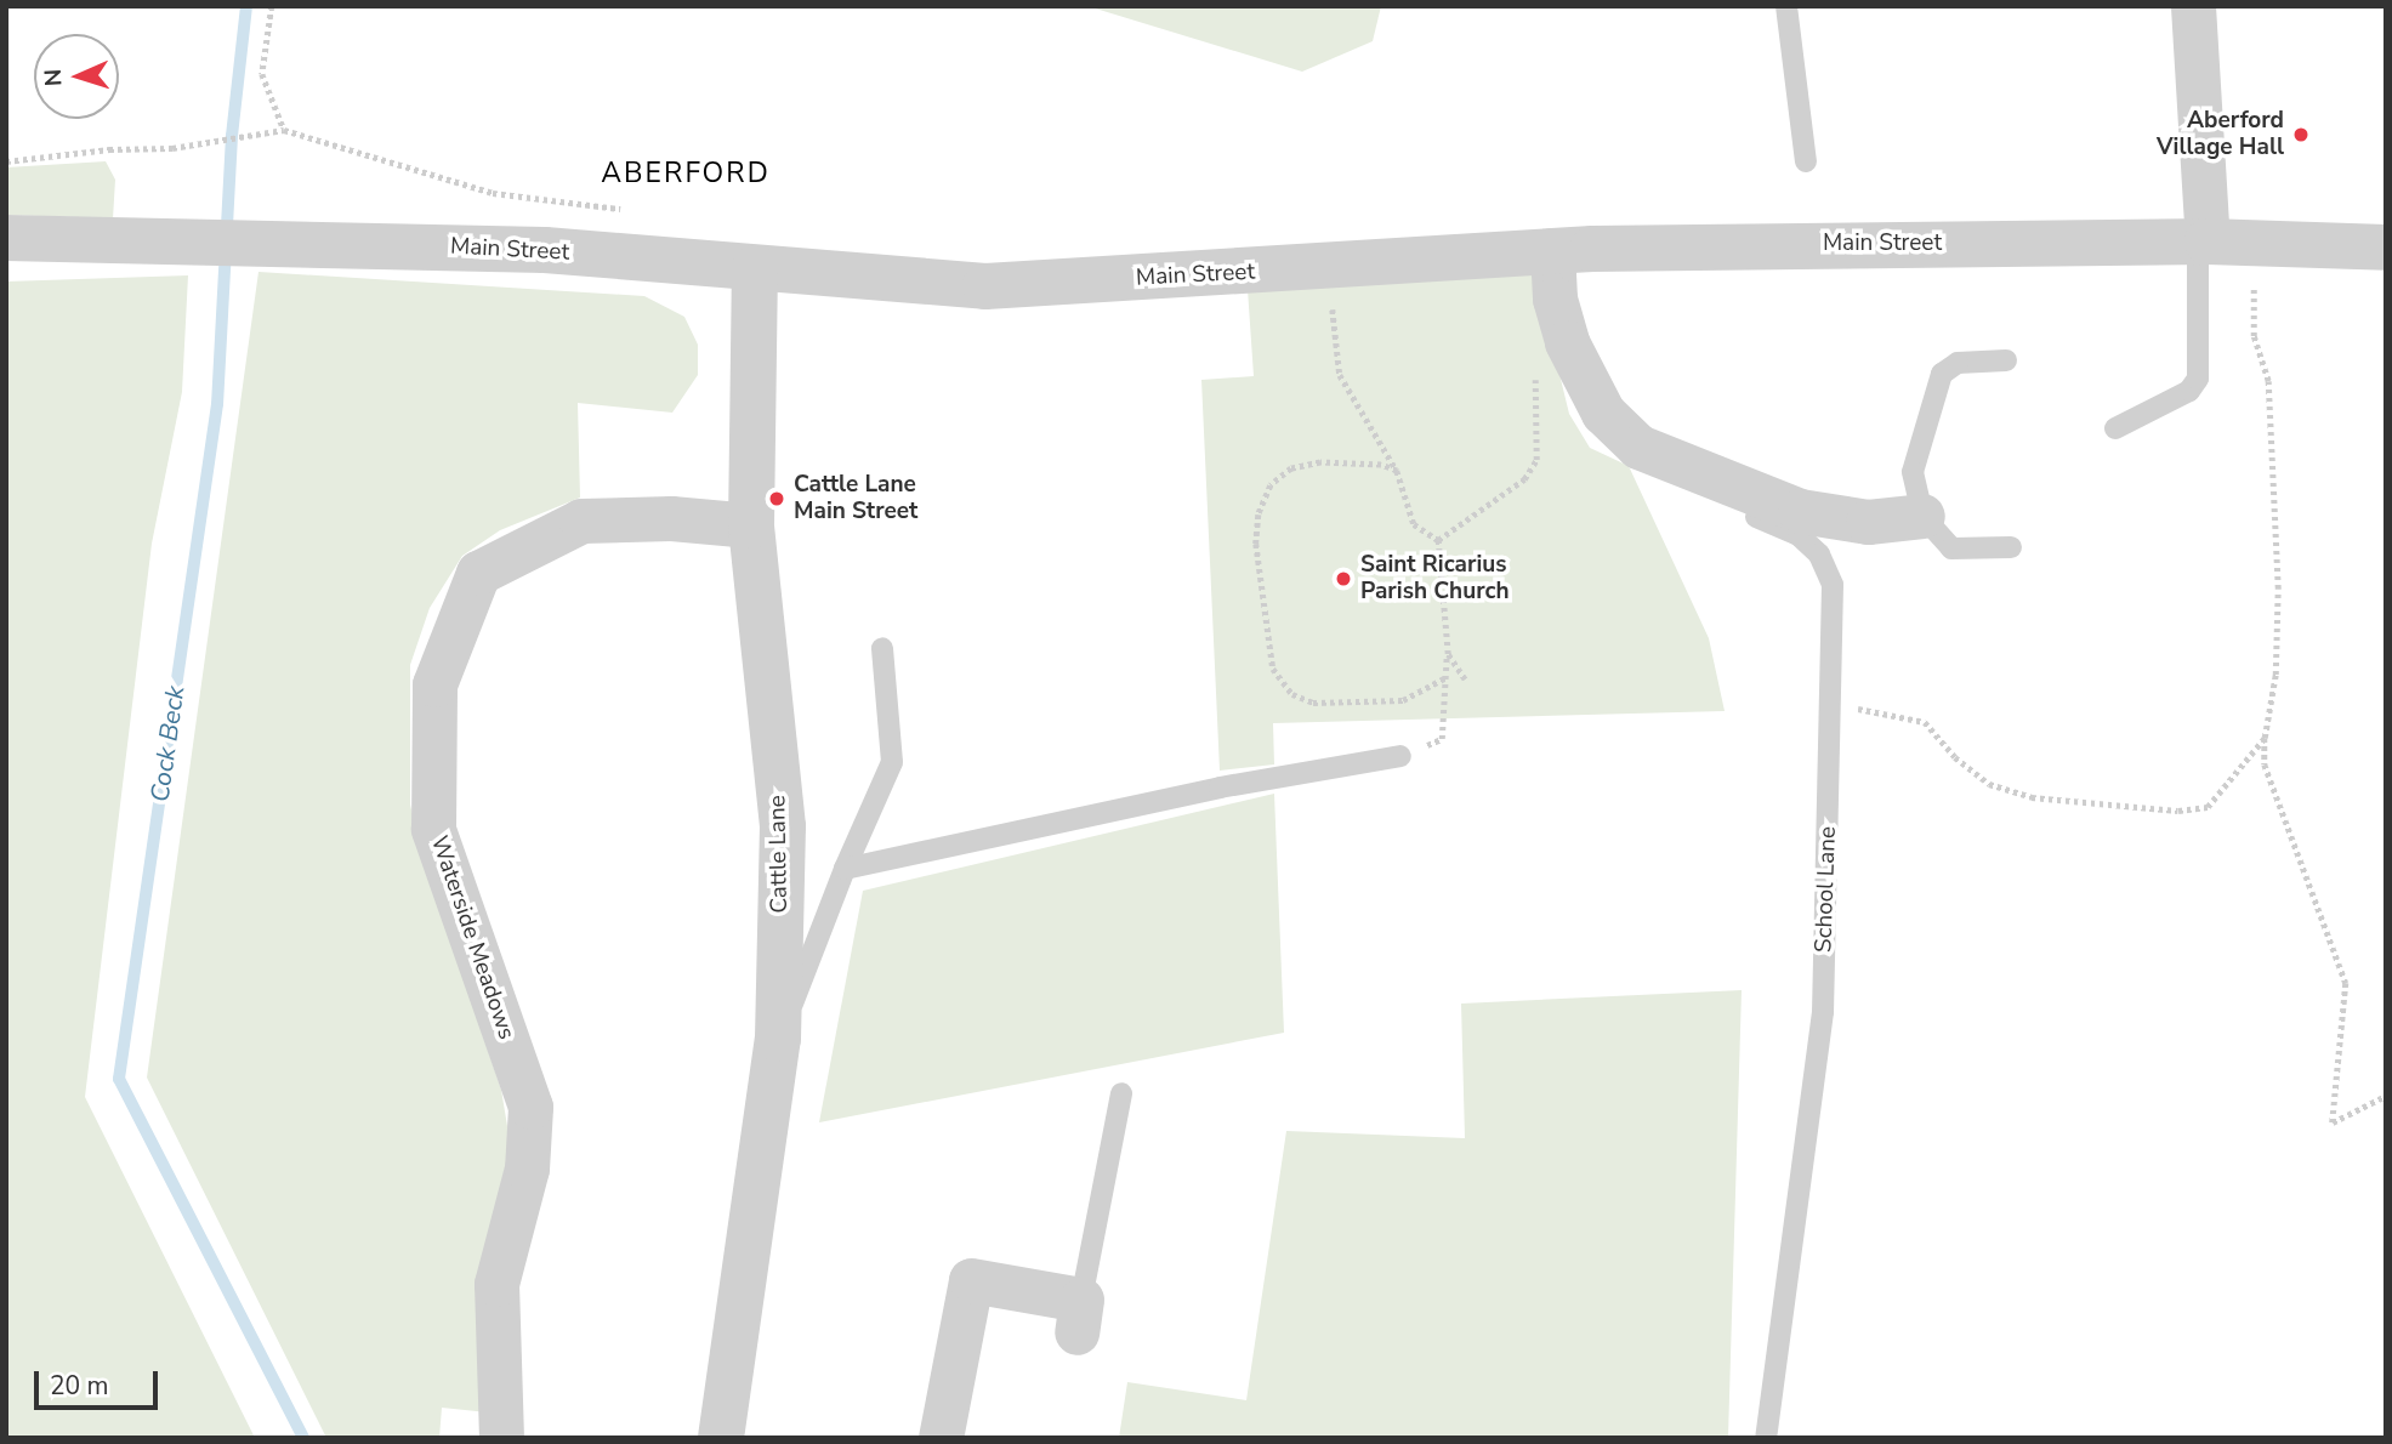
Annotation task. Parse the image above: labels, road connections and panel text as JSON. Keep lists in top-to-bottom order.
{
  "streets": {
    "street": [
      "Main Street",
      "Cattle Lane",
      "School Lane",
      "Waterside Meadows"
    ]
  },
  "crossings": [
    ["Main Street", "Cattle Lane"],
    ["Main Street", "School Lane"],
    ["Cattle Lane", "Waterside Meadows"]
  ],
  "districts": ["ABERFORD"],
  "water": ["Cock Beck"],
  "places": ["Aberford Village Hall", "Cattle Lane Main Street", "Saint Ricarius Parish Church"],
  "scale_bar": "20 m",
  "north": "left"
}
